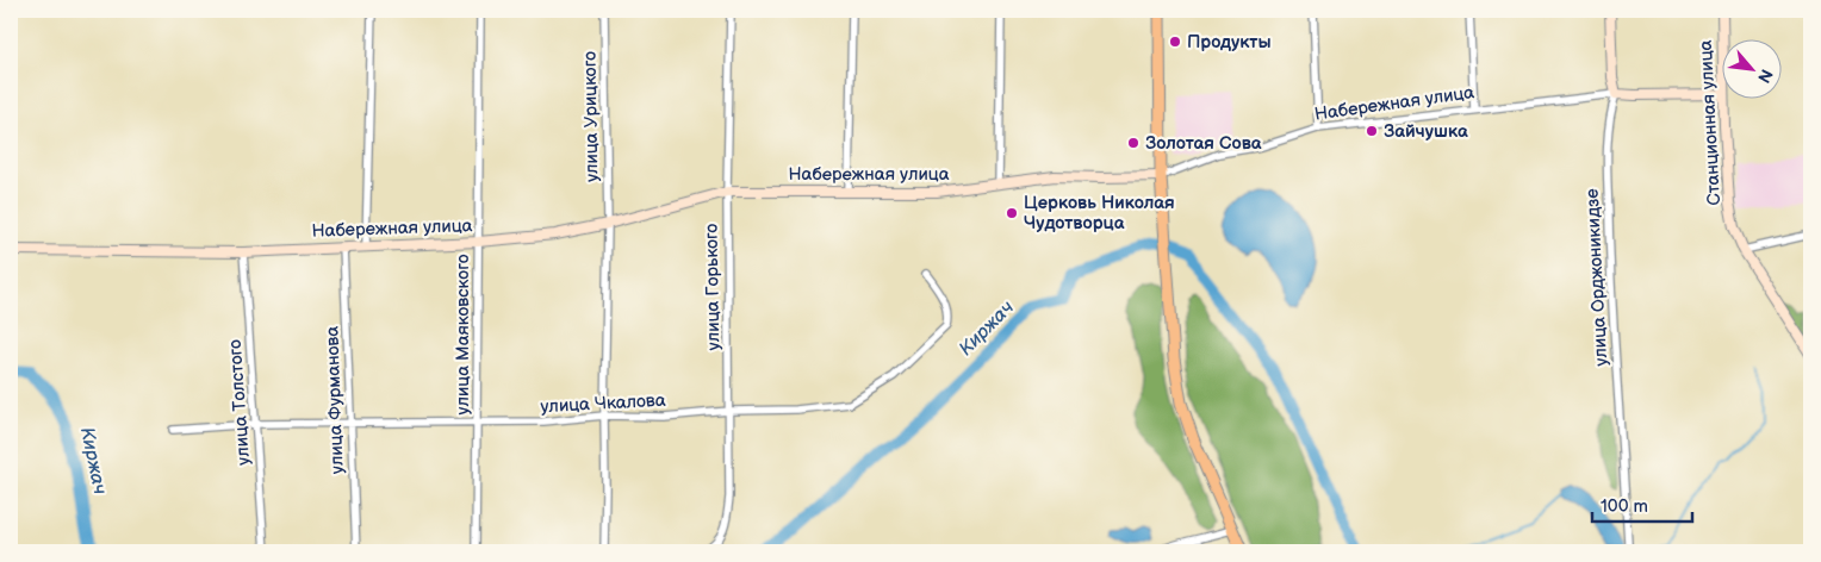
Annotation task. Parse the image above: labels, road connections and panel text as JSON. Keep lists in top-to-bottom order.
{
  "streets": {
    "street": [
      "Набережная улица",
      "улица Урицкого",
      "Станционная улица",
      "улица Орджоникидзе",
      "улица Горького",
      "улица Маяковского",
      "улица Фурманова",
      "улица Толстого",
      "улица Чкалова"
    ]
  },
  "crossings": [
    ["Набережная улица", "улица Урицкого"],
    ["Набережная улица", "Станционная улица"],
    ["Набережная улица", "улица Орджоникидзе"],
    ["Набережная улица", "улица Горького"],
    ["Набережная улица", "улица Маяковского"],
    ["Набережная улица", "улица Фурманова"],
    ["Набережная улица", "улица Толстого"],
    ["улица Урицкого", "улица Чкалова"],
    ["улица Горького", "улица Чкалова"],
    ["улица Маяковского", "улица Чкалова"],
    ["улица Фурманова", "улица Чкалова"],
    ["улица Толстого", "улица Чкалова"]
  ],
  "water": ["Киржач"],
  "places": [
    "Продукты",
    "Зайчушка",
    "Золотая Сова",
    "Церковь Николая Чудотворца"
  ],
  "scale_bar": "100 m",
  "north": "bottom right"
}
